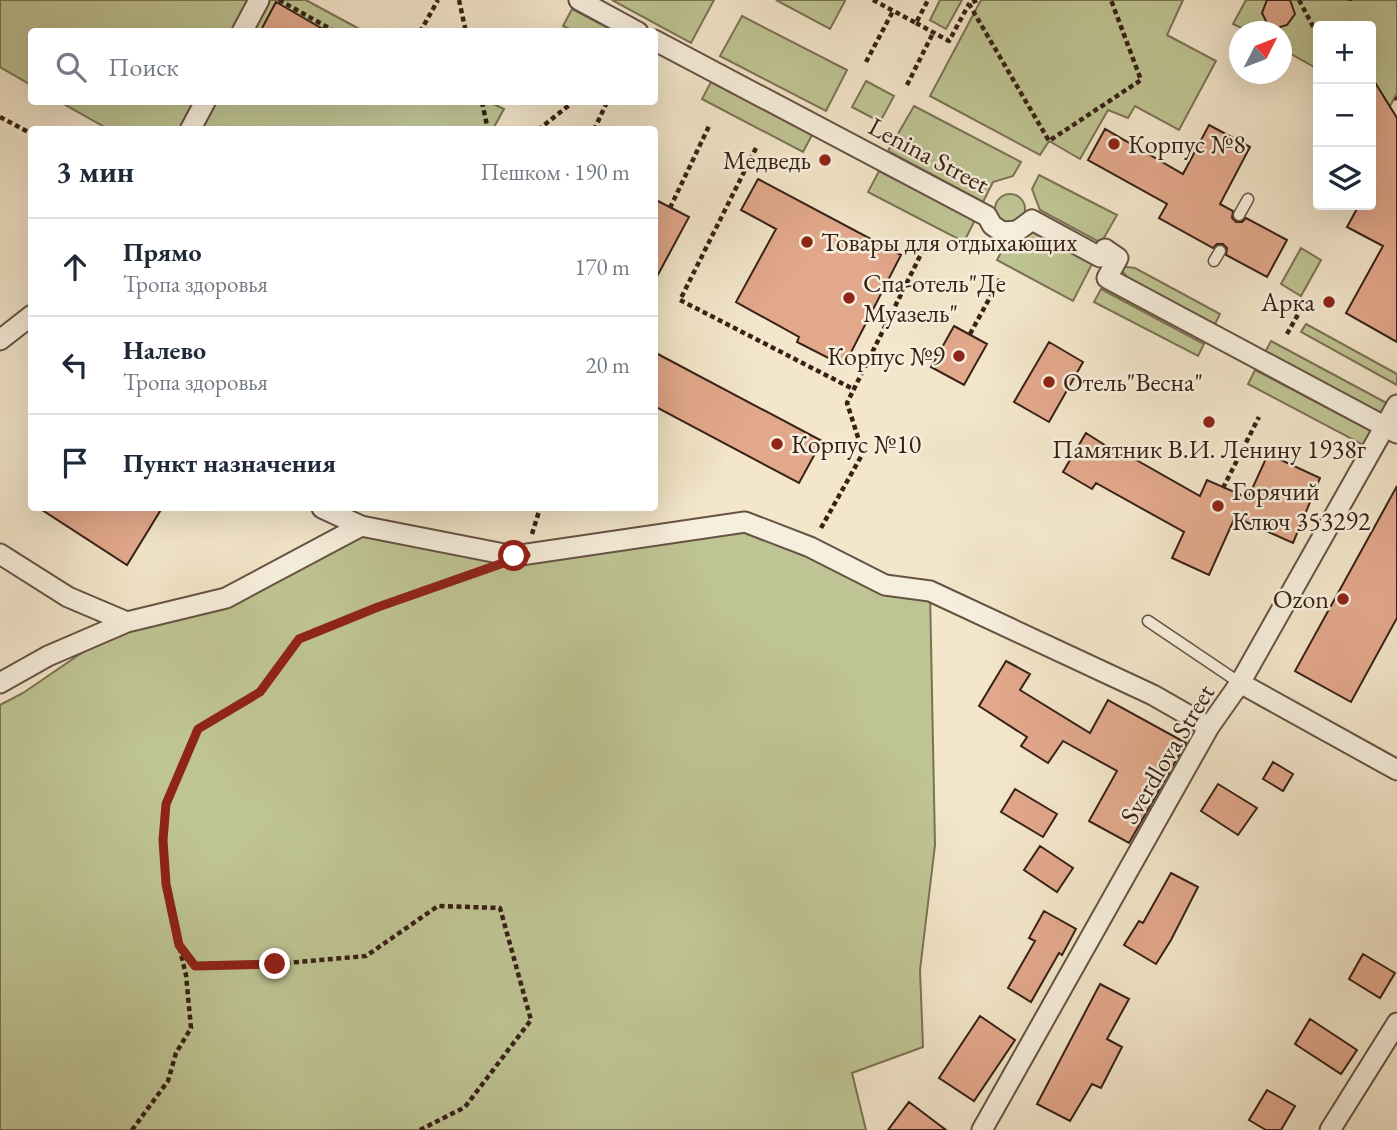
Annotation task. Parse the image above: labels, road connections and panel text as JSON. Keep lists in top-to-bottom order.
{
  "streets": {
    "street": ["Lenina Street", "Sverdlova Street"]
  },
  "crossings": [
    ["Lenina Street", "Sverdlova Street"]
  ],
  "places": [
    "Корпус №8",
    "Медведь",
    "Товары для отдыхающих",
    "Спа-отель\"Де Муазель\"",
    "Арка",
    "Корпус №9",
    "Отель\"Весна\"",
    "Памятник В.И. Ленину 1938г",
    "Корпус №10",
    "Горячий Ключ 353292",
    "Ozon"
  ],
  "north": "top right",
  "page": {
    "map_buttons": ["+", "−"],
    "search": "Поиск",
    "heading": ["3 мин", "Пешком · 190 m"],
    "list": [
      ["Прямо", "Тропа здоровья", "170 m"],
      ["Налево", "Тропа здоровья", "20 m"],
      "Пункт назначения"
    ]
  }
}
